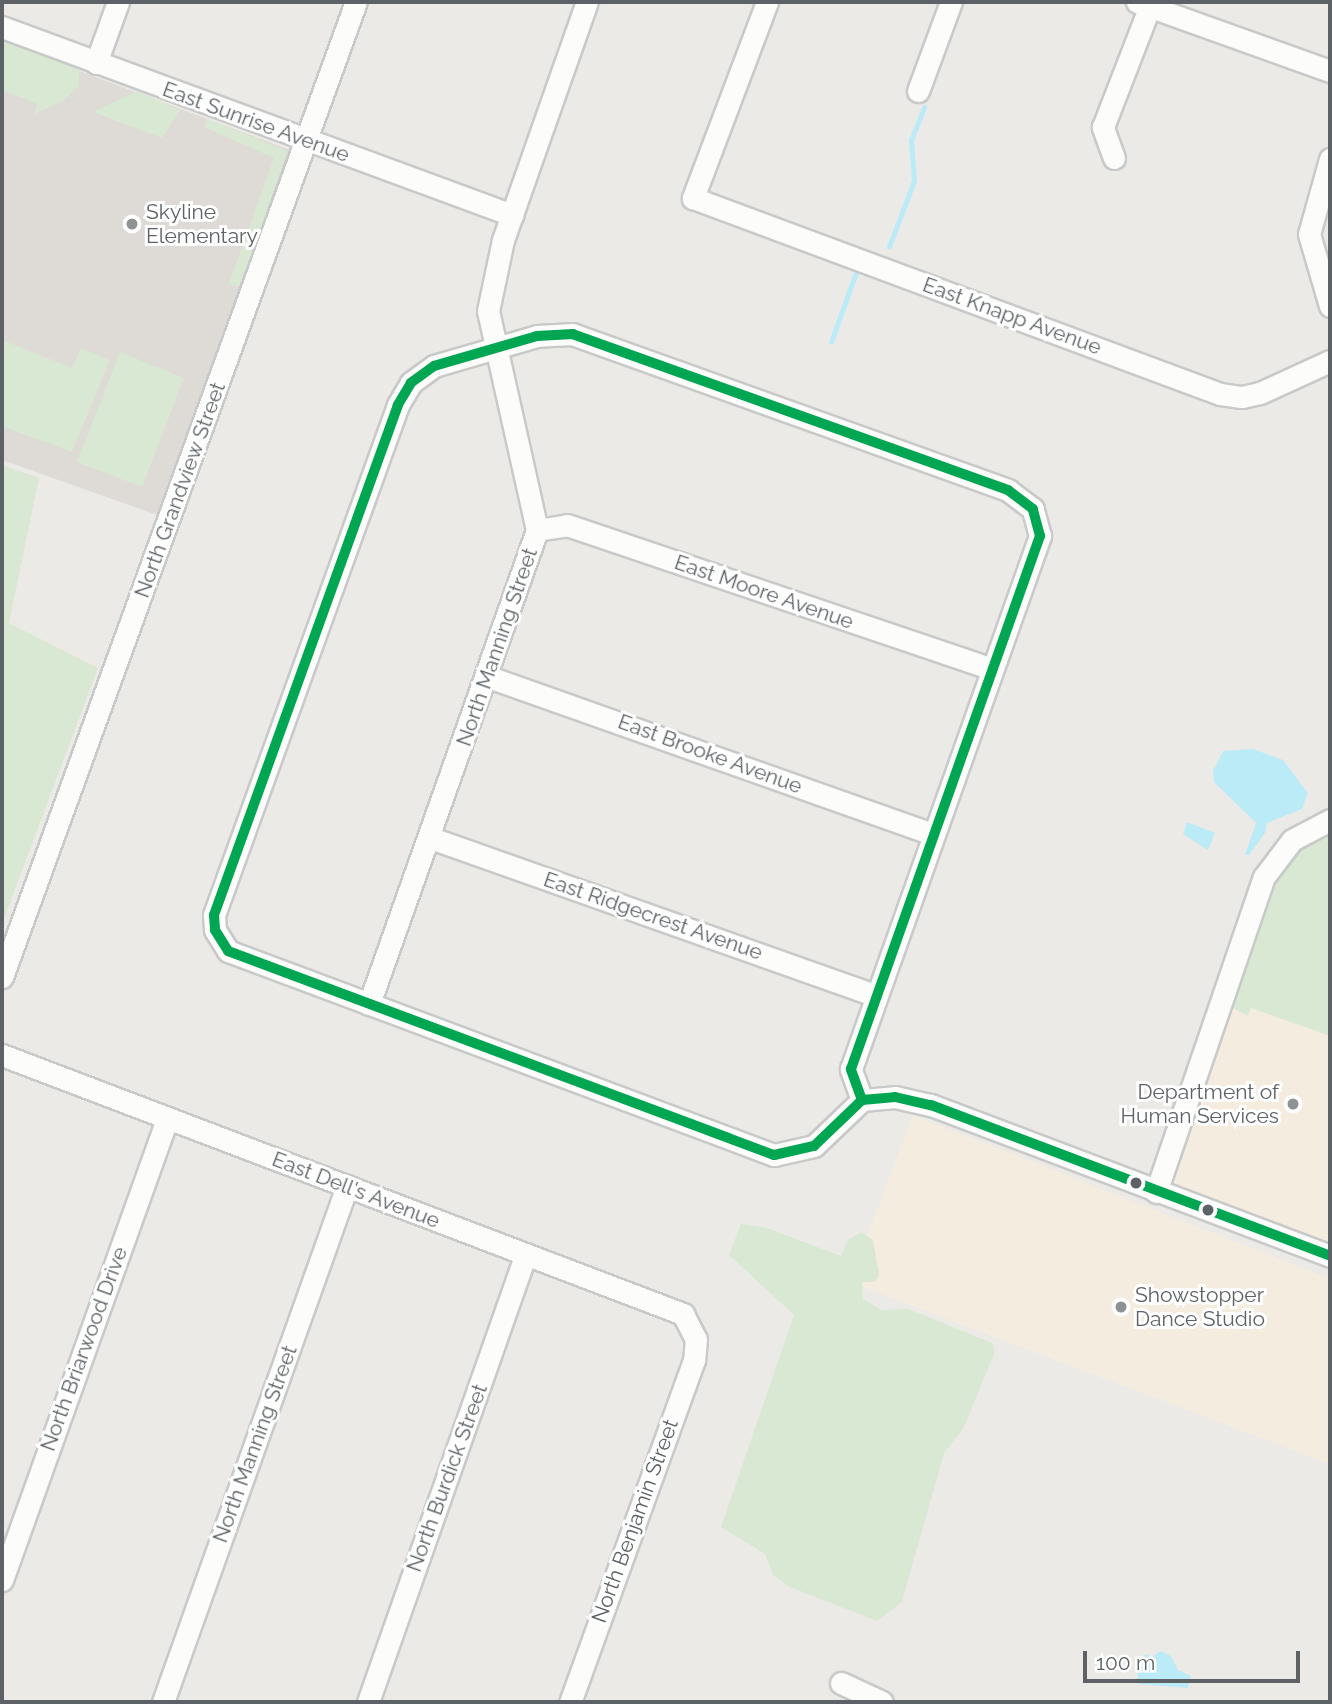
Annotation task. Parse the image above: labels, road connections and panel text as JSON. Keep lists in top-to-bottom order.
{
  "streets": {
    "street": [
      "East Sunrise Avenue",
      "East Knapp Avenue",
      "North Grandview Street",
      "East Moore Avenue",
      "North Manning Street",
      "East Brooke Avenue",
      "East Ridgecrest Avenue",
      "East Dell's Avenue",
      "North Briarwood Drive",
      "North Burdick Street",
      "North Benjamin Street"
    ]
  },
  "crossings": [
    ["East Sunrise Avenue", "North Grandview Street"],
    ["East Sunrise Avenue", "North Manning Street"],
    ["East Moore Avenue", "North Manning Street"],
    ["North Manning Street", "East Brooke Avenue"],
    ["North Manning Street", "East Ridgecrest Avenue"],
    ["North Manning Street", "East Dell's Avenue"],
    ["East Dell's Avenue", "North Briarwood Drive"],
    ["East Dell's Avenue", "North Burdick Street"],
    ["East Dell's Avenue", "North Benjamin Street"]
  ],
  "places": ["Skyline Elementary", "Department of Human Services", "Showstopper Dance Studio"],
  "scale_bar": "100 m"
}
